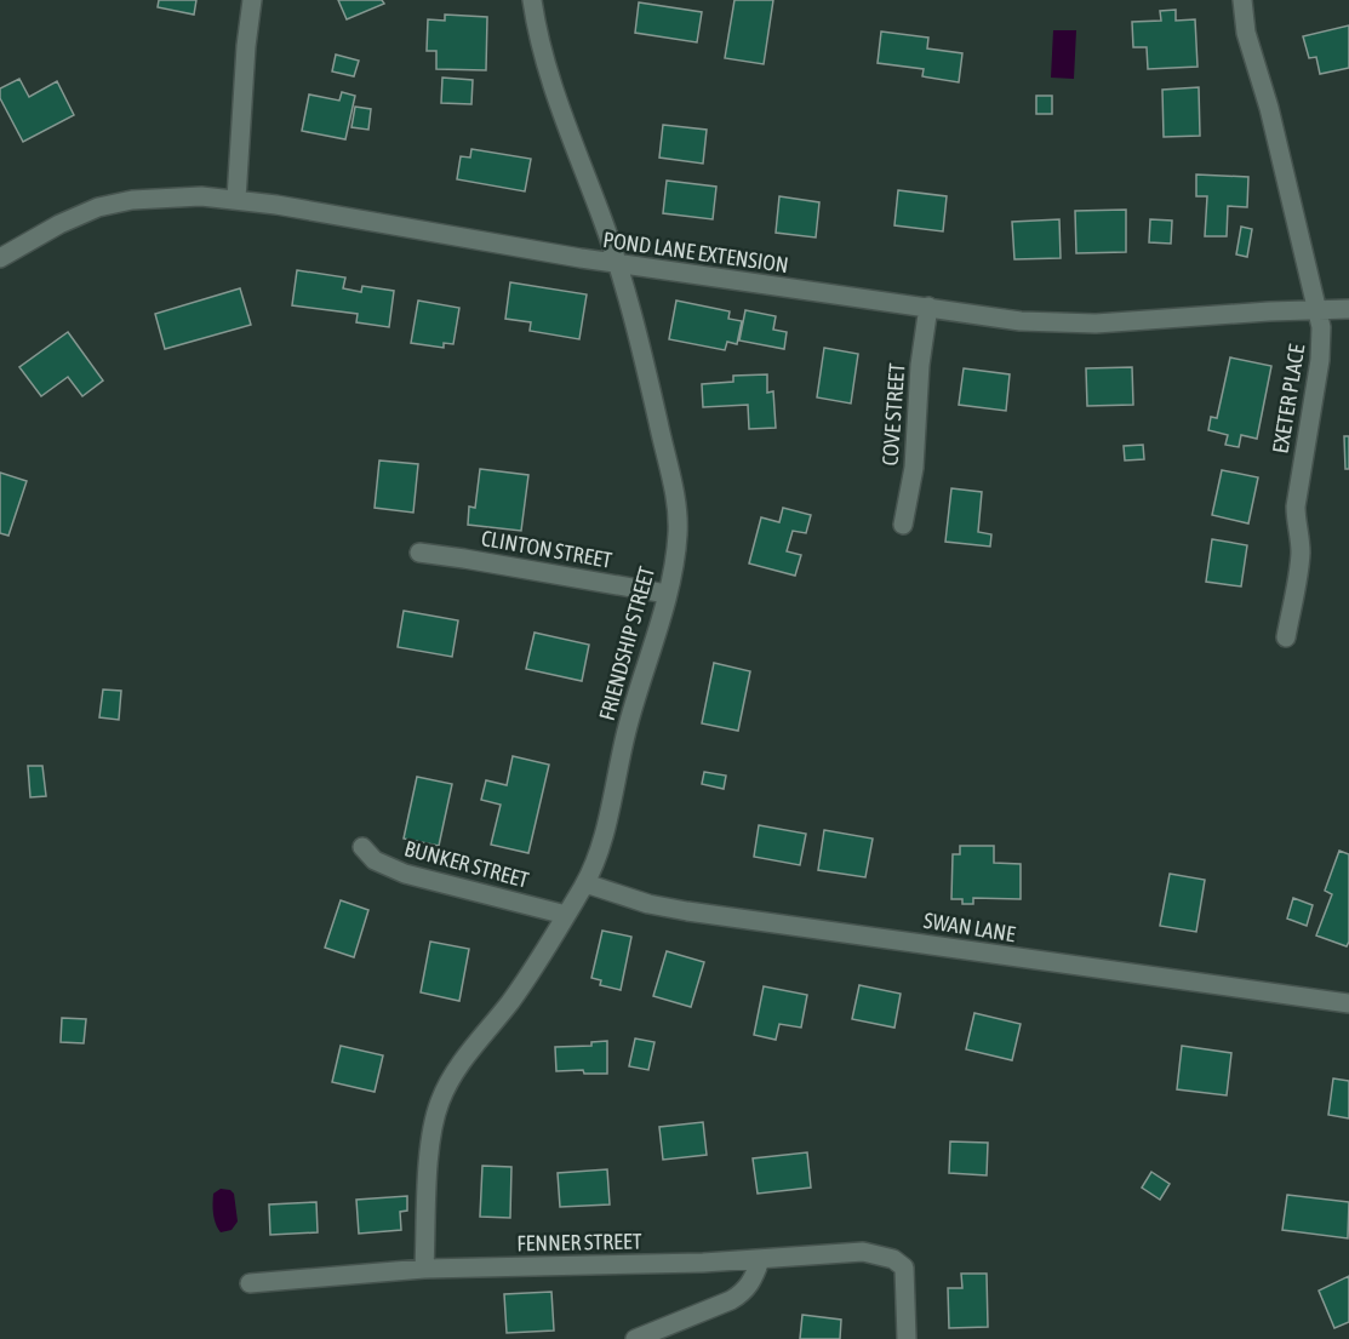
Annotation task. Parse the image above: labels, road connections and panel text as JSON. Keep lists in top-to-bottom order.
{
  "streets": {
    "street": [
      "POND LANE EXTENSION",
      "EXETER PLACE",
      "COVE STREET",
      "CLINTON STREET",
      "FRIENDSHIP STREET",
      "BUNKER STREET",
      "SWAN LANE",
      "FENNER STREET"
    ]
  },
  "crossings": [
    ["POND LANE EXTENSION", "EXETER PLACE"],
    ["POND LANE EXTENSION", "COVE STREET"],
    ["POND LANE EXTENSION", "FRIENDSHIP STREET"],
    ["CLINTON STREET", "FRIENDSHIP STREET"],
    ["FRIENDSHIP STREET", "BUNKER STREET"],
    ["FRIENDSHIP STREET", "SWAN LANE"],
    ["FRIENDSHIP STREET", "FENNER STREET"]
  ]
}
